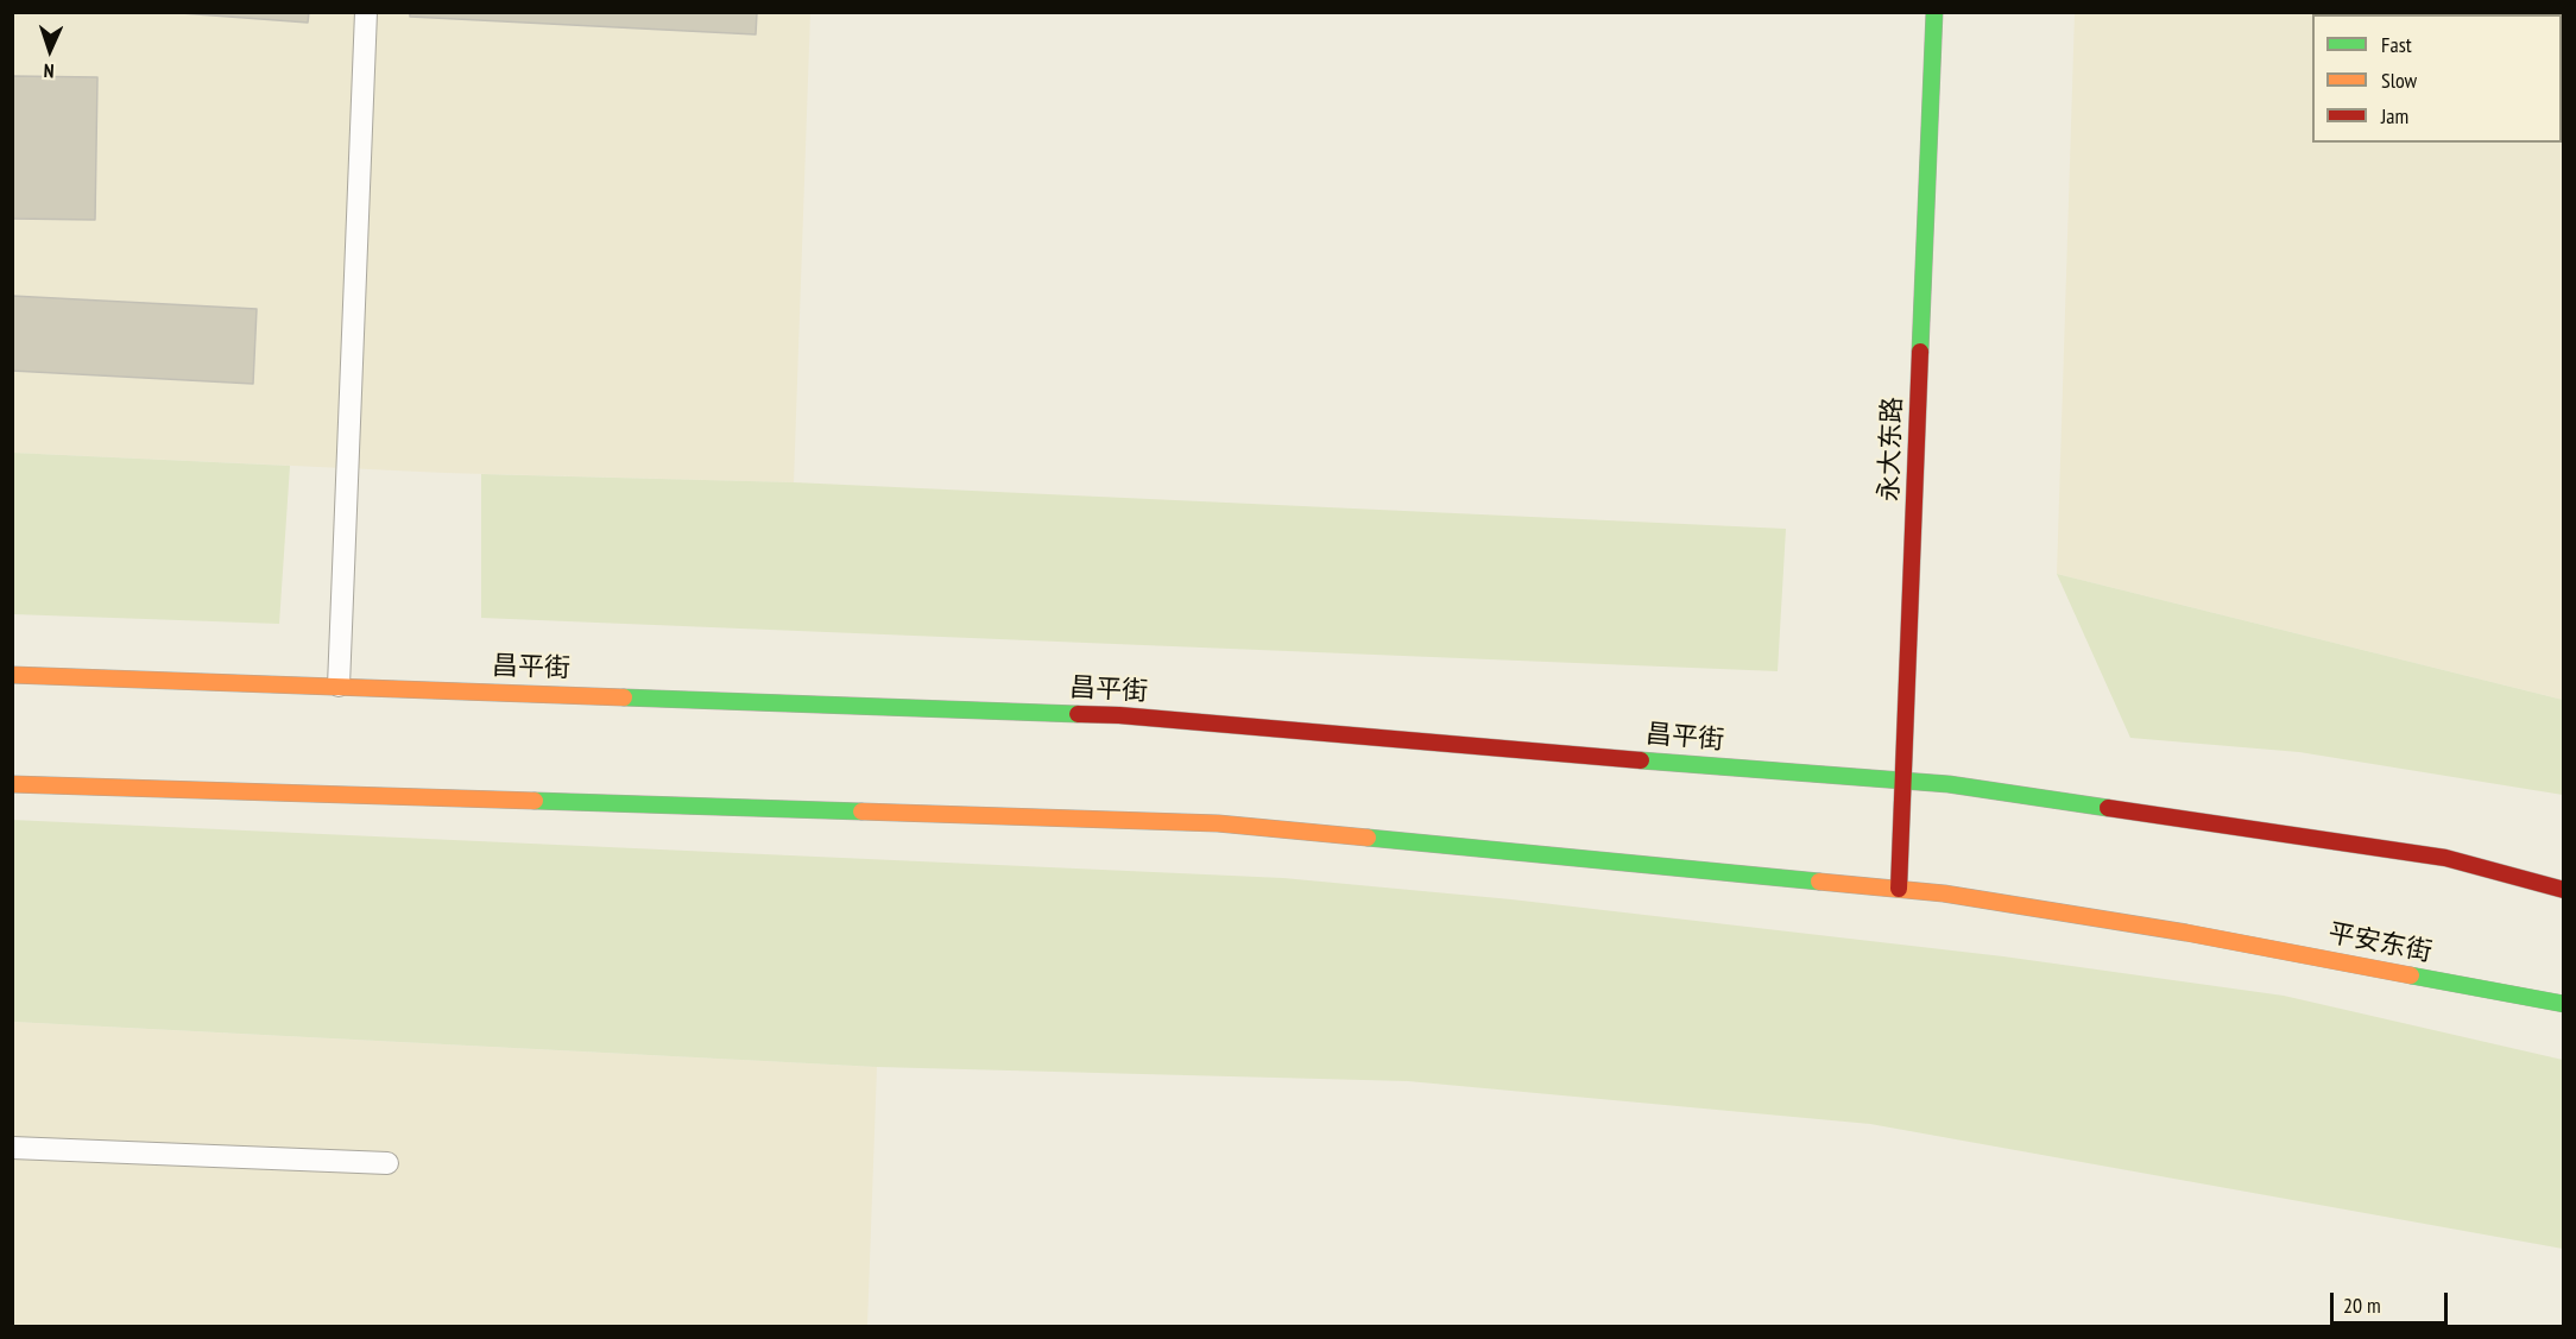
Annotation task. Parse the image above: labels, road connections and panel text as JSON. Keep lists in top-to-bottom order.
{
  "streets": {
    "main road": ["永大东路", "昌平街", "平安东街"]
  },
  "crossings": [
    ["永大东路", "昌平街"],
    ["永大东路", "平安东街"]
  ],
  "legend": ["Fast", "Slow", "Jam"],
  "scale_bar": "20 m",
  "north": "bottom"
}
